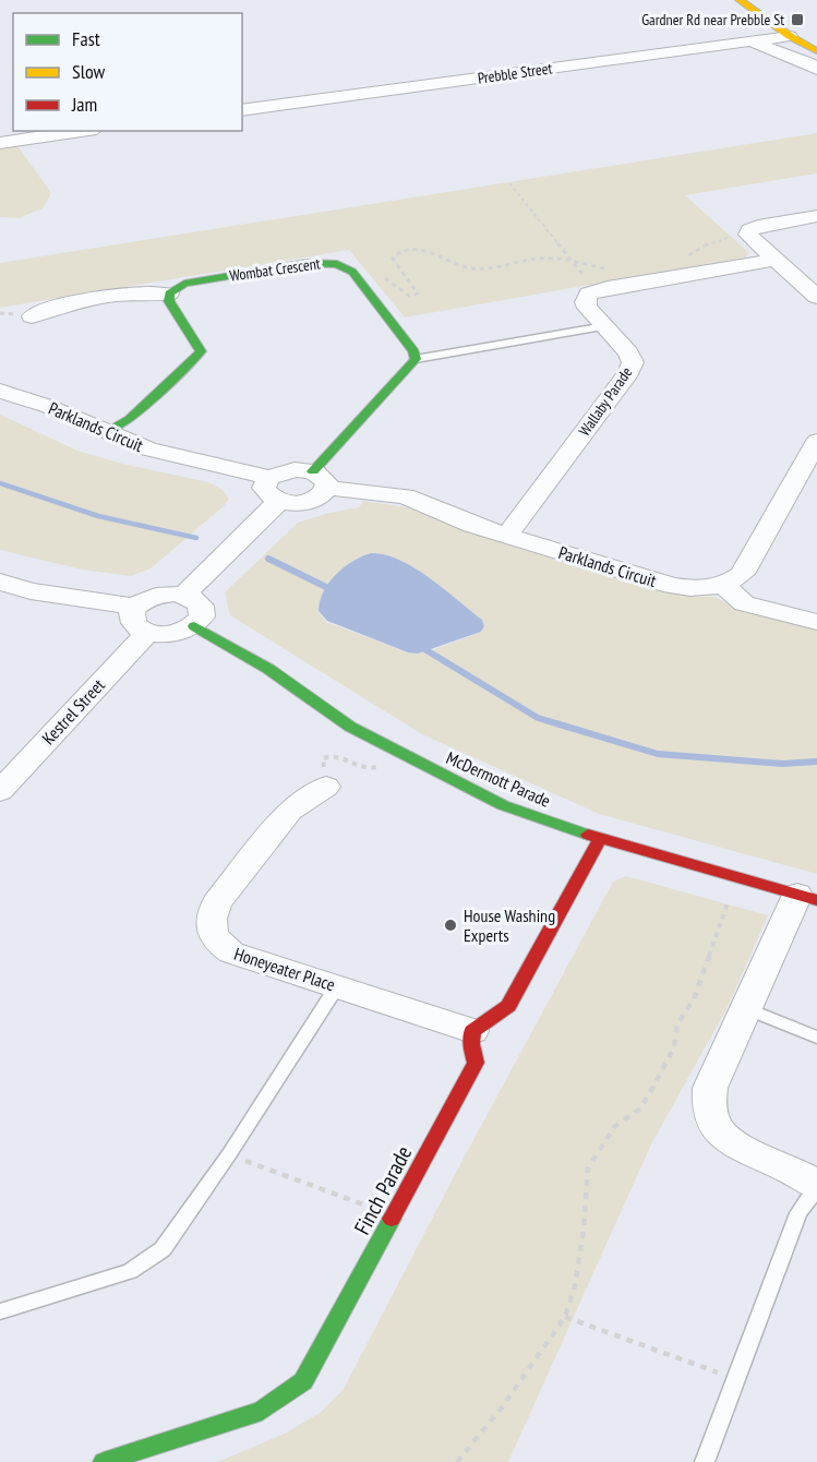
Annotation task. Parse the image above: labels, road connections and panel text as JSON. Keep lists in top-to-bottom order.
{
  "streets": {
    "street": [
      "Prebble Street",
      "Wombat Crescent",
      "Wallaby Parade",
      "Parklands Circuit",
      "Kestrel Street",
      "McDermott Parade",
      "Honeyeater Place",
      "Finch Parade"
    ]
  },
  "crossings": [
    ["Wallaby Parade", "Parklands Circuit"],
    ["Honeyeater Place", "Finch Parade"]
  ],
  "places": {
    "transit": ["Gardner Rd near Prebble St"],
    "other": ["House Washing Experts"]
  },
  "legend": ["Fast", "Slow", "Jam"]
}
